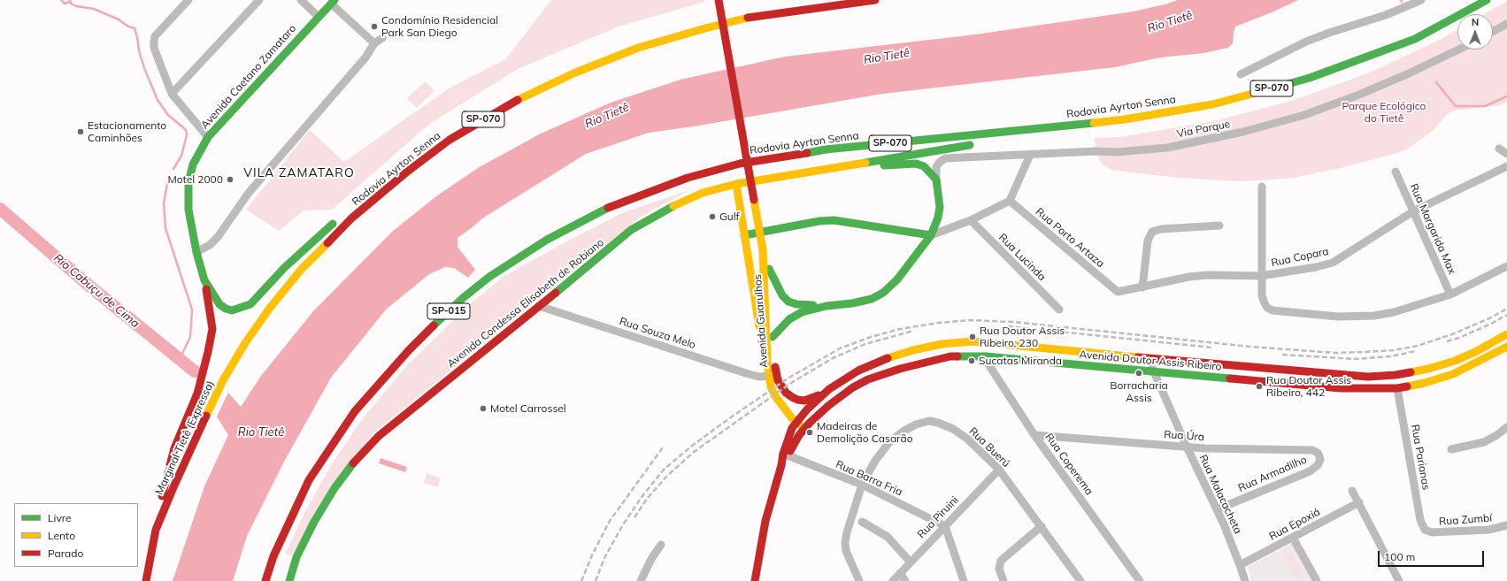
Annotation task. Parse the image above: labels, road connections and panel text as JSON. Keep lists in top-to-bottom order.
{
  "streets": {
    "main road": [
      "Avenida Caetano Zamataro",
      "SP-070",
      "Rodovia Ayrton Senna",
      "Avenida Condessa Elisabeth de Robiano",
      "SP-015",
      "Avenida Guarulhos",
      "Avenida Doutor Assis Ribeiro",
      "Marginal Tietê (Expressa)"
    ],
    "street": [
      "Via Parque",
      "Rua Margarida Max",
      "Rua Porto Artaza",
      "Rua Lucinda",
      "Rua Copara",
      "Rua Souza Melo",
      "Rua Úra",
      "Rua Buerú",
      "Rua Parianas",
      "Rua Coperema",
      "Rua Armadilho",
      "Rua Barra Fria",
      "Rua Malacacheta",
      "Rua Piruini",
      "Rua Zumbí",
      "Rua Epoxiá"
    ]
  },
  "crossings": [
    ["Rodovia Ayrton Senna", "SP-015"],
    ["Rodovia Ayrton Senna", "Marginal Tietê (Expressa)"],
    ["Rua Margarida Max", "Rua Copara"],
    ["Rua Porto Artaza", "Rua Copara"],
    ["Avenida Condessa Elisabeth de Robiano", "Avenida Guarulhos"],
    ["Avenida Condessa Elisabeth de Robiano", "Rua Souza Melo"],
    ["Avenida Guarulhos", "Rua Souza Melo"],
    ["Avenida Guarulhos", "Avenida Doutor Assis Ribeiro"],
    ["Avenida Doutor Assis Ribeiro", "Rua Parianas"],
    ["Avenida Doutor Assis Ribeiro", "Rua Coperema"],
    ["Avenida Doutor Assis Ribeiro", "Rua Barra Fria"],
    ["Avenida Doutor Assis Ribeiro", "Rua Malacacheta"],
    ["Rua Úra", "Rua Coperema"],
    ["Rua Úra", "Rua Armadilho"],
    ["Rua Úra", "Rua Malacacheta"],
    ["Rua Buerú", "Rua Barra Fria"],
    ["Rua Buerú", "Rua Piruini"],
    ["Rua Parianas", "Rua Zumbí"],
    ["Rua Armadilho", "Rua Malacacheta"],
    ["Rua Barra Fria", "Rua Piruini"],
    ["Rua Malacacheta", "Rua Epoxiá"]
  ],
  "districts": ["VILA ZAMATARO"],
  "water": ["Rio Tietê", "Rio Cabuçu de Cima"],
  "parks": ["Parque Ecológico do Tietê"],
  "places": [
    "Condomínio Residencial Park San Diego",
    "Estacionamento Caminhões",
    "Motel 2000",
    "Gulf",
    "Rua Doutor Assis Ribeiro, 230",
    "Sucatas Miranda",
    "Borracharia Assis",
    "Rua Doutor Assis Ribeiro, 442",
    "Motel Carrossel",
    "Madeiras de Demolição Casarão"
  ],
  "legend": ["Livre", "Lento", "Parado"],
  "scale_bar": "100 m",
  "north": "top"
}
